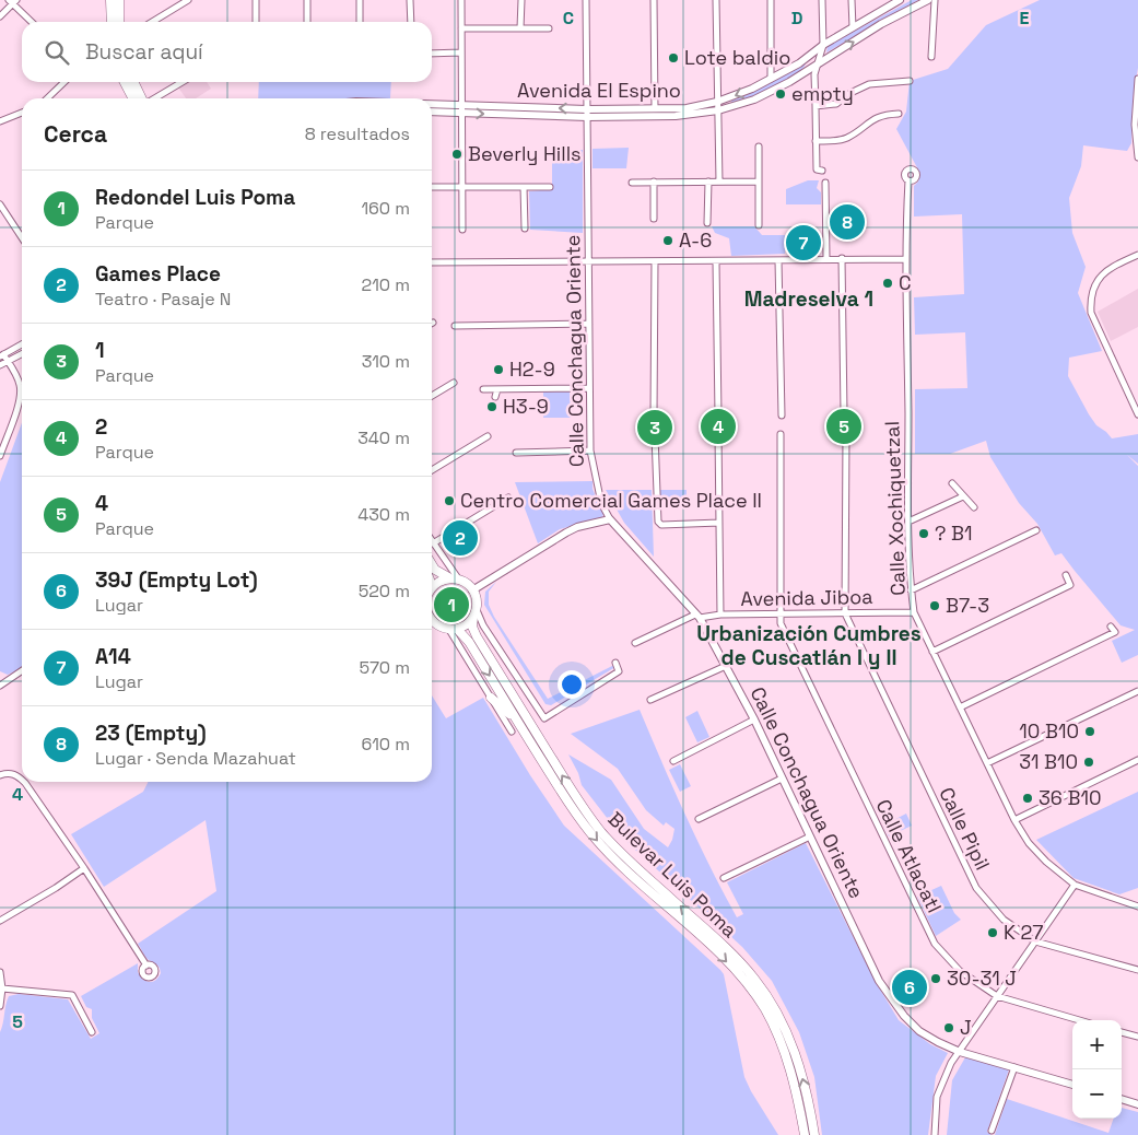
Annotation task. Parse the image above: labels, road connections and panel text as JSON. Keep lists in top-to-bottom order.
{
  "streets": {
    "highway": ["Bulevar Luis Poma"],
    "main road": ["Avenida El Espino", "Calle Conchagua Oriente"],
    "street": [
      "Calle Xochiquetzal",
      "Avenida Jiboa",
      "Calle Pipil",
      "Calle Atlacatl"
    ]
  },
  "crossings": [
    ["Avenida El Espino", "Calle Conchagua Oriente"],
    ["Calle Conchagua Oriente", "Avenida Jiboa"],
    ["Calle Xochiquetzal", "Avenida Jiboa"],
    ["Avenida Jiboa", "Calle Pipil"],
    ["Avenida Jiboa", "Calle Atlacatl"]
  ],
  "districts": ["Madreselva 1", "Urbanización Cumbres de Cuscatlán I y II"],
  "places": [
    "Lote baldio",
    "empty",
    "Beverly Hills",
    "A-6",
    "C",
    "H2-9",
    "H3-9",
    "Centro Comercial Games Place II",
    "? B1",
    "B7-3",
    "10 B10",
    "31 B10",
    "36 B10",
    "K 27",
    "30-31 J",
    "J"
  ],
  "page": {
    "search": "Buscar aquí",
    "heading": ["Cerca", "8 resultados"],
    "list": [
      {
        "mark": "1",
        "name": "Redondel Luis Poma",
        "note": "Parque",
        "value": "160 m"
      },
      {
        "mark": "2",
        "name": "Games Place",
        "note": "Teatro · Pasaje N",
        "value": "210 m"
      },
      {
        "mark": "3",
        "name": "1",
        "note": "Parque",
        "value": "310 m"
      },
      {
        "mark": "4",
        "name": "2",
        "note": "Parque",
        "value": "340 m"
      },
      {
        "mark": "5",
        "name": "4",
        "note": "Parque",
        "value": "430 m"
      },
      {
        "mark": "6",
        "name": "39J (Empty Lot)",
        "note": "Lugar",
        "value": "520 m"
      },
      {
        "mark": "7",
        "name": "A14",
        "note": "Lugar",
        "value": "570 m"
      },
      {
        "mark": "8",
        "name": "23 (Empty)",
        "note": "Lugar · Senda Mazahuat",
        "value": "610 m"
      }
    ],
    "pins": [
      "8",
      "7",
      "4",
      "5",
      "3",
      "2",
      "1",
      "6"
    ],
    "map_buttons": ["+", "−"]
  },
  "grid": {
    "columns": ["C", "D", "E"],
    "rows": ["4", "5"]
  }
}
